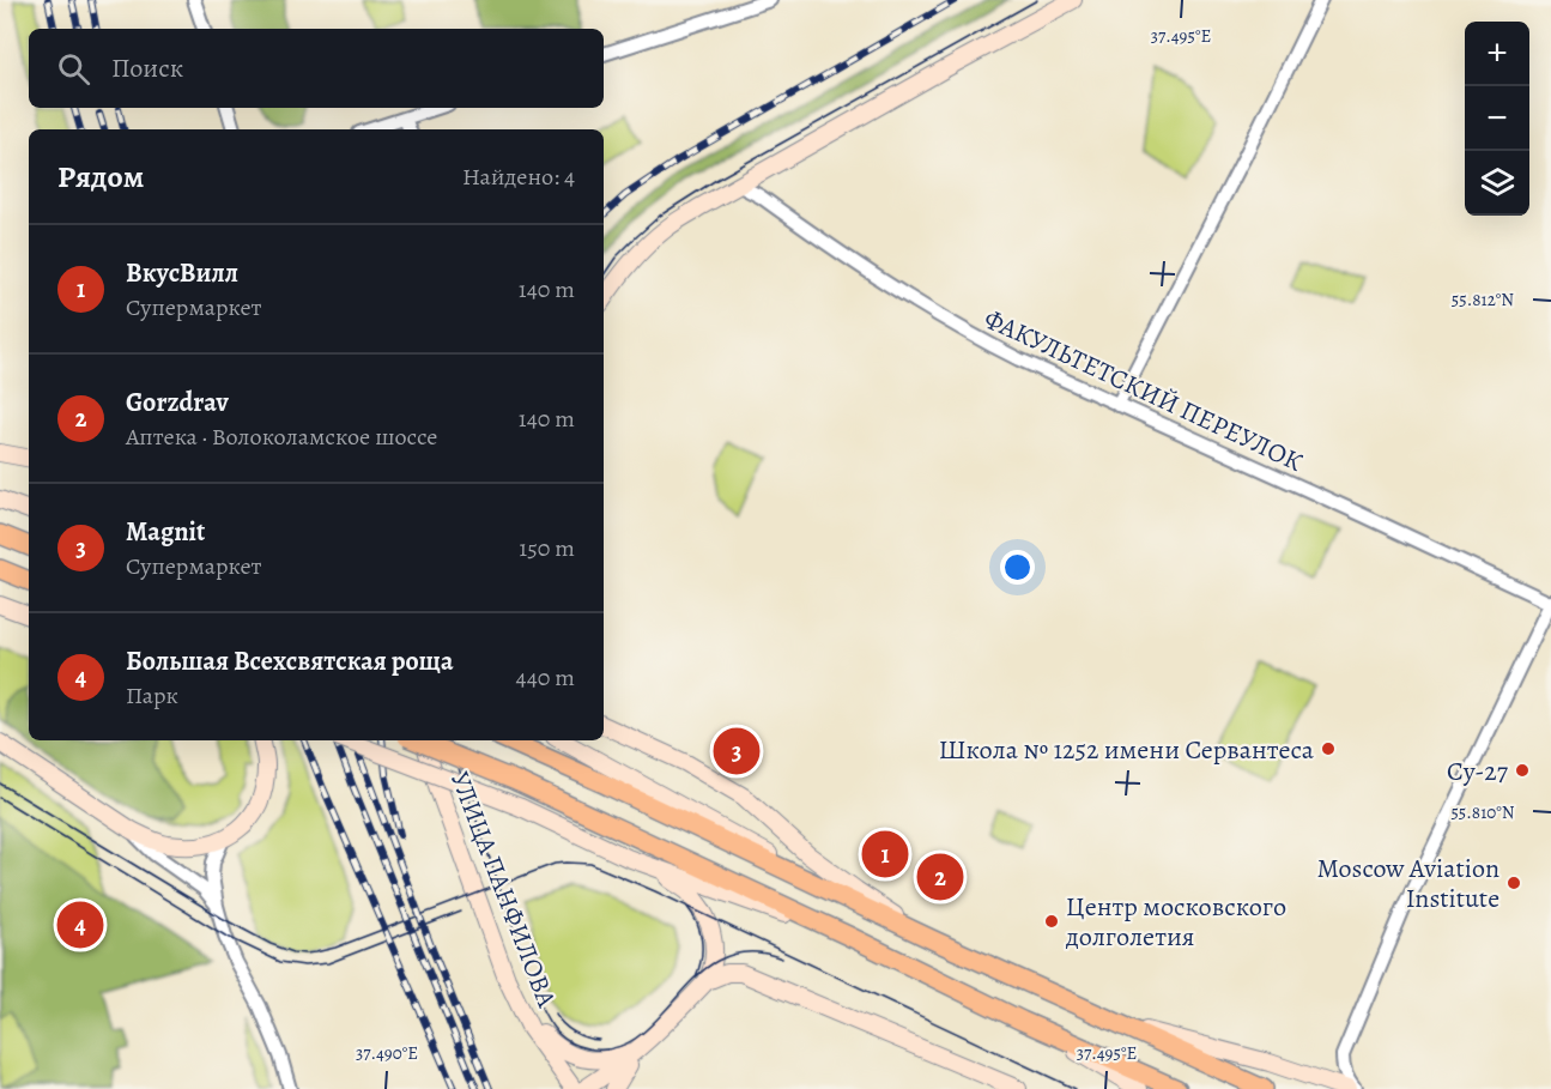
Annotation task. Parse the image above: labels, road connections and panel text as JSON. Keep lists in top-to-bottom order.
{
  "streets": {
    "street": ["ФАКУЛЬТЕТСКИЙ ПЕРЕУЛОК", "УЛИЦА ПАНФИЛОВА"]
  },
  "places": [
    "Школа № 1252 имени Сервантеса",
    "Су-27",
    "Moscow Aviation Institute",
    "Центр московского долголетия"
  ],
  "page": {
    "map_buttons": ["+", "−"],
    "search": "Поиск",
    "heading": ["Рядом", "Найдено: 4"],
    "list": [
      {
        "mark": "1",
        "name": "ВкусВилл",
        "note": "Супермаркет",
        "value": "140 m"
      },
      {
        "mark": "2",
        "name": "Gorzdrav",
        "note": "Аптека · Волоколамское шоссе",
        "value": "140 m"
      },
      {
        "mark": "3",
        "name": "Magnit",
        "note": "Супермаркет",
        "value": "150 m"
      },
      {
        "mark": "4",
        "name": "Большая Всехсвятская роща",
        "note": "Парк",
        "value": "440 m"
      }
    ],
    "pins": [
      "3",
      "1",
      "2",
      "4"
    ]
  },
  "coordinates": [
    "37.495°E",
    "55.812°N",
    "55.810°N",
    "37.490°E"
  ]
}
